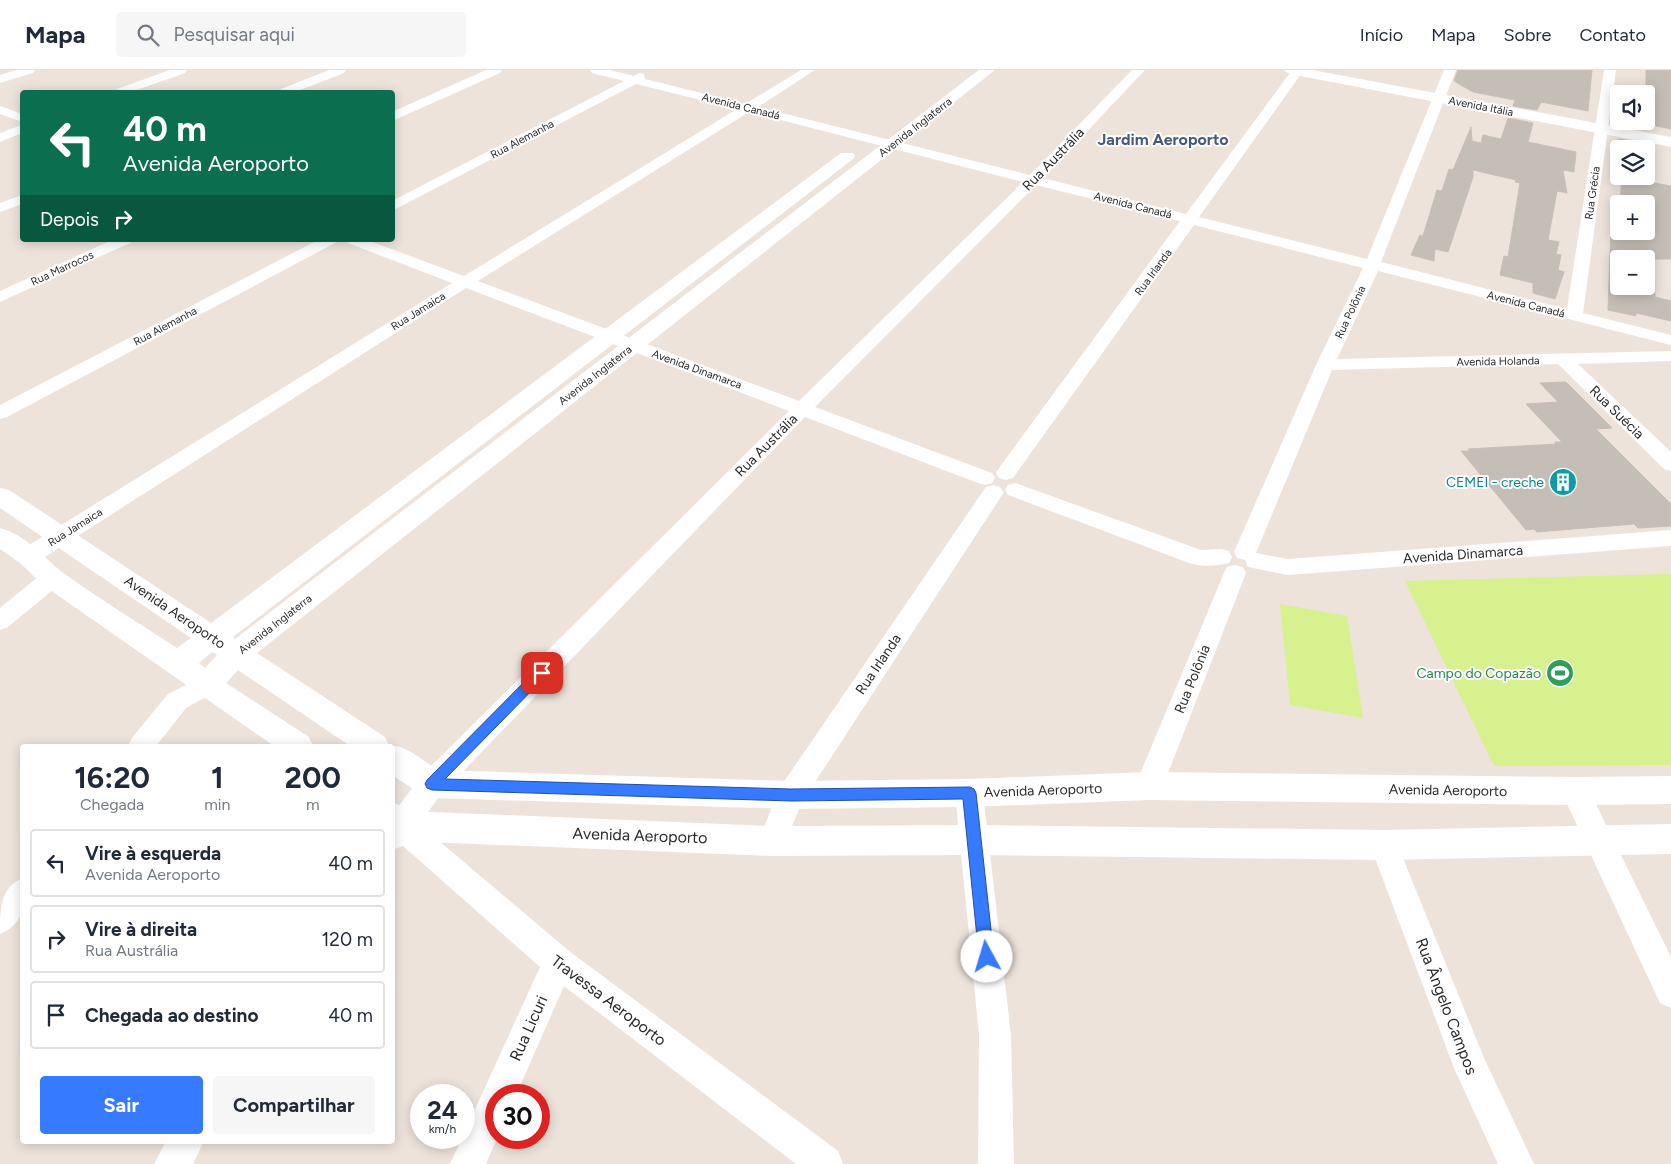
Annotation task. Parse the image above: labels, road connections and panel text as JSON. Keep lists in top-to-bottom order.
{
  "streets": {
    "street": [
      "Avenida Canadá",
      "Avenida Itália",
      "Avenida Inglaterra",
      "Rua Alemanha",
      "Rua Austrália",
      "Rua Grécia",
      "Rua Marrocos",
      "Rua Irlanda",
      "Rua Jamaica",
      "Rua Polônia",
      "Avenida Holanda",
      "Avenida Dinamarca",
      "Rua Suécia",
      "Avenida Aeroporto",
      "Travessa Aeroporto",
      "Rua Ângelo Campos",
      "Rua Licuri"
    ]
  },
  "crossings": [
    ["Avenida Canadá", "Avenida Inglaterra"],
    ["Avenida Canadá", "Rua Alemanha"],
    ["Avenida Canadá", "Rua Austrália"],
    ["Avenida Canadá", "Rua Grécia"],
    ["Avenida Canadá", "Rua Irlanda"],
    ["Avenida Canadá", "Rua Jamaica"],
    ["Avenida Canadá", "Rua Polônia"],
    ["Avenida Itália", "Rua Grécia"],
    ["Avenida Itália", "Rua Irlanda"],
    ["Avenida Itália", "Rua Polônia"],
    ["Avenida Inglaterra", "Avenida Dinamarca"],
    ["Avenida Inglaterra", "Avenida Aeroporto"],
    ["Rua Austrália", "Avenida Dinamarca"],
    ["Rua Austrália", "Avenida Aeroporto"],
    ["Rua Austrália", "Travessa Aeroporto"],
    ["Rua Irlanda", "Avenida Dinamarca"],
    ["Rua Irlanda", "Avenida Aeroporto"],
    ["Rua Jamaica", "Avenida Dinamarca"],
    ["Rua Jamaica", "Avenida Aeroporto"],
    ["Rua Polônia", "Avenida Holanda"],
    ["Rua Polônia", "Avenida Dinamarca"],
    ["Rua Polônia", "Avenida Aeroporto"],
    ["Avenida Holanda", "Rua Suécia"],
    ["Avenida Aeroporto", "Travessa Aeroporto"],
    ["Avenida Aeroporto", "Rua Ângelo Campos"],
    ["Travessa Aeroporto", "Rua Licuri"]
  ],
  "districts": ["Jardim Aeroporto"],
  "places": {
    "building": ["CEMEI - creche"],
    "sports": ["Campo do Copazão"]
  },
  "page": {
    "header": "Mapa",
    "search": "Pesquisar aqui",
    "nav": [
      "Início",
      "Mapa",
      "Sobre",
      "Contato"
    ],
    "map_buttons": ["+", "−"],
    "turn": ["40 m", "Avenida Aeroporto"],
    "then": "Depois",
    "eta": [
      "16:20",
      "Chegada",
      "1",
      "min",
      "200",
      "m"
    ],
    "list": [
      {
        "name": "Vire à esquerda",
        "note": "Avenida Aeroporto",
        "value": "40 m"
      },
      {
        "name": "Vire à direita",
        "note": "Rua Austrália",
        "value": "120 m"
      },
      {
        "name": "Chegada ao destino",
        "value": "40 m"
      }
    ],
    "buttons": ["Sair", "Compartilhar"],
    "speed": "24 km/h",
    "limit": "30"
  }
}
